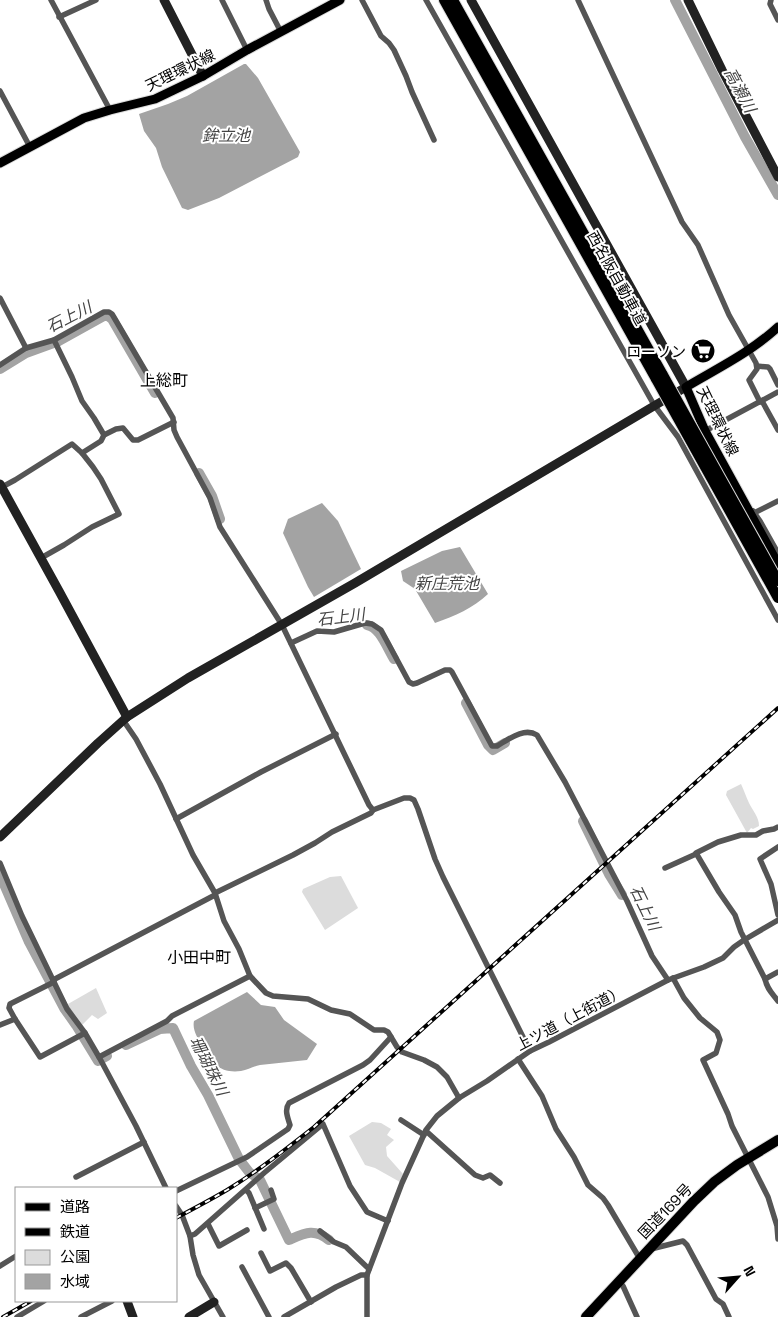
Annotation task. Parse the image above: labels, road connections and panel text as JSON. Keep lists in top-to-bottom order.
{
  "streets": {
    "highway": ["西名阪自動車道", "国道169号"],
    "main road": ["天理環状線"],
    "street": ["上ツ道（上街道）"]
  },
  "districts": ["上総町", "小田中町"],
  "water": [
    "高瀬川",
    "鉾立池",
    "石上川",
    "新庄荒池",
    "珊瑚珠川"
  ],
  "places": {
    "supermarket": ["ローソン"]
  },
  "legend": [
    "道路",
    "鉄道",
    "公園",
    "水域"
  ],
  "north": "top right"
}
